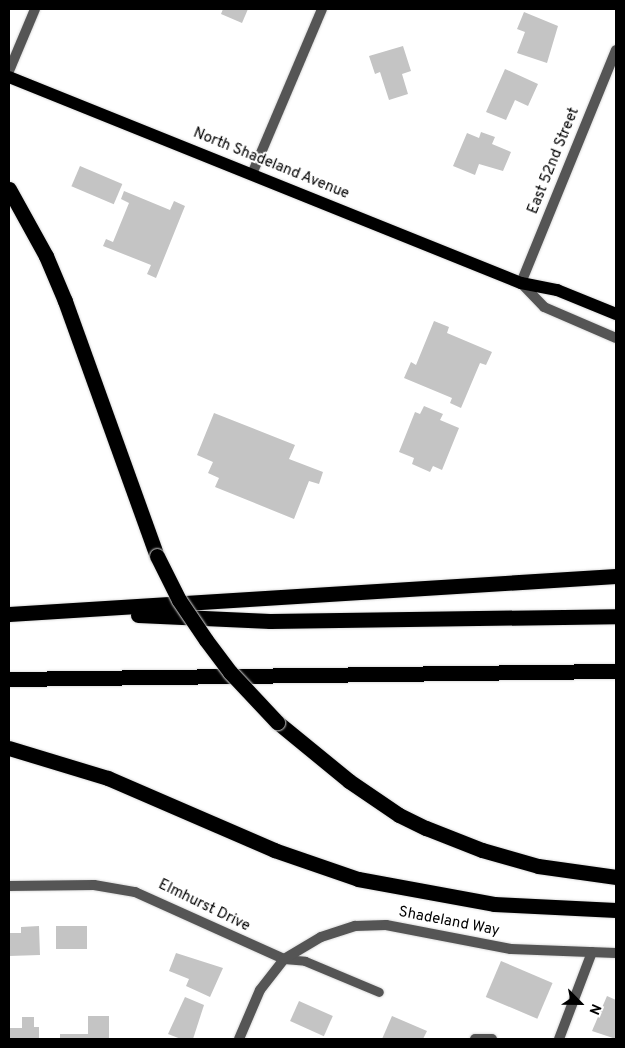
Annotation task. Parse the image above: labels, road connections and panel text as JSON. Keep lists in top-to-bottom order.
{
  "streets": {
    "main road": ["North Shadeland Avenue"],
    "street": ["East 52nd Street", "Elmhurst Drive", "Shadeland Way"]
  },
  "crossings": [
    ["East 52nd Street", "North Shadeland Avenue"],
    ["Elmhurst Drive", "Shadeland Way"]
  ],
  "north": "bottom right"
}
